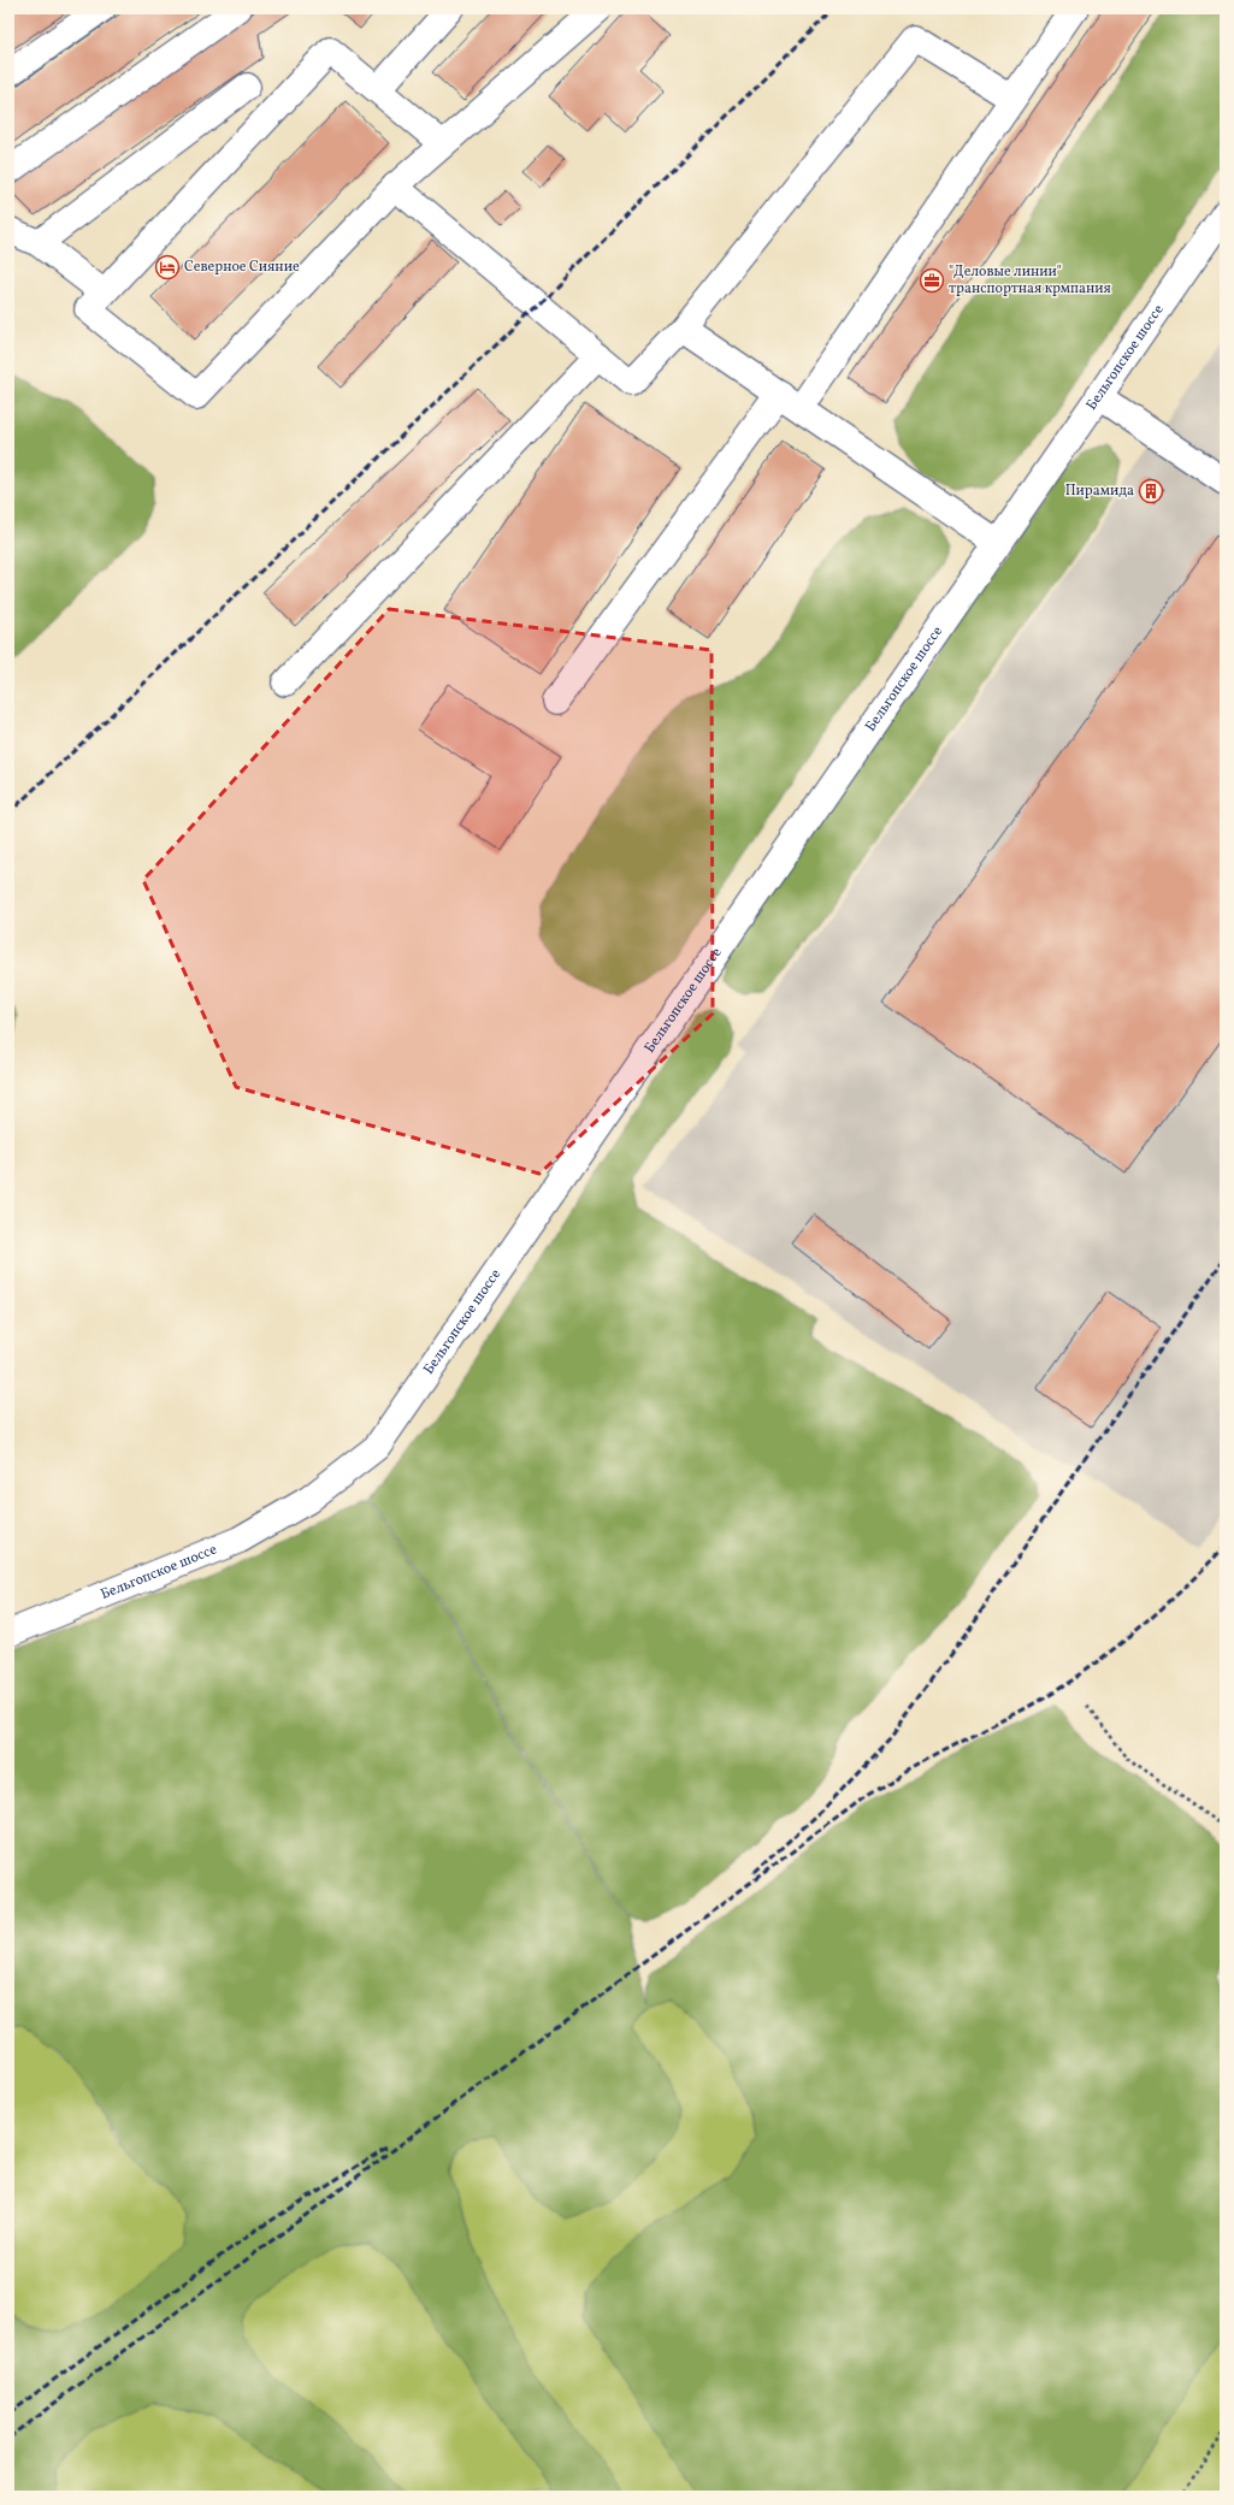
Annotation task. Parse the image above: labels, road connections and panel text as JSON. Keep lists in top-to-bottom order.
{
  "streets": {
    "street": ["Бельгопское шоссе"]
  },
  "places": {
    "hotel": ["Северное Сияние"],
    "office": ["\"Деловые линии\" транспортная крмпания"],
    "building": ["Пирамида"]
  }
}
